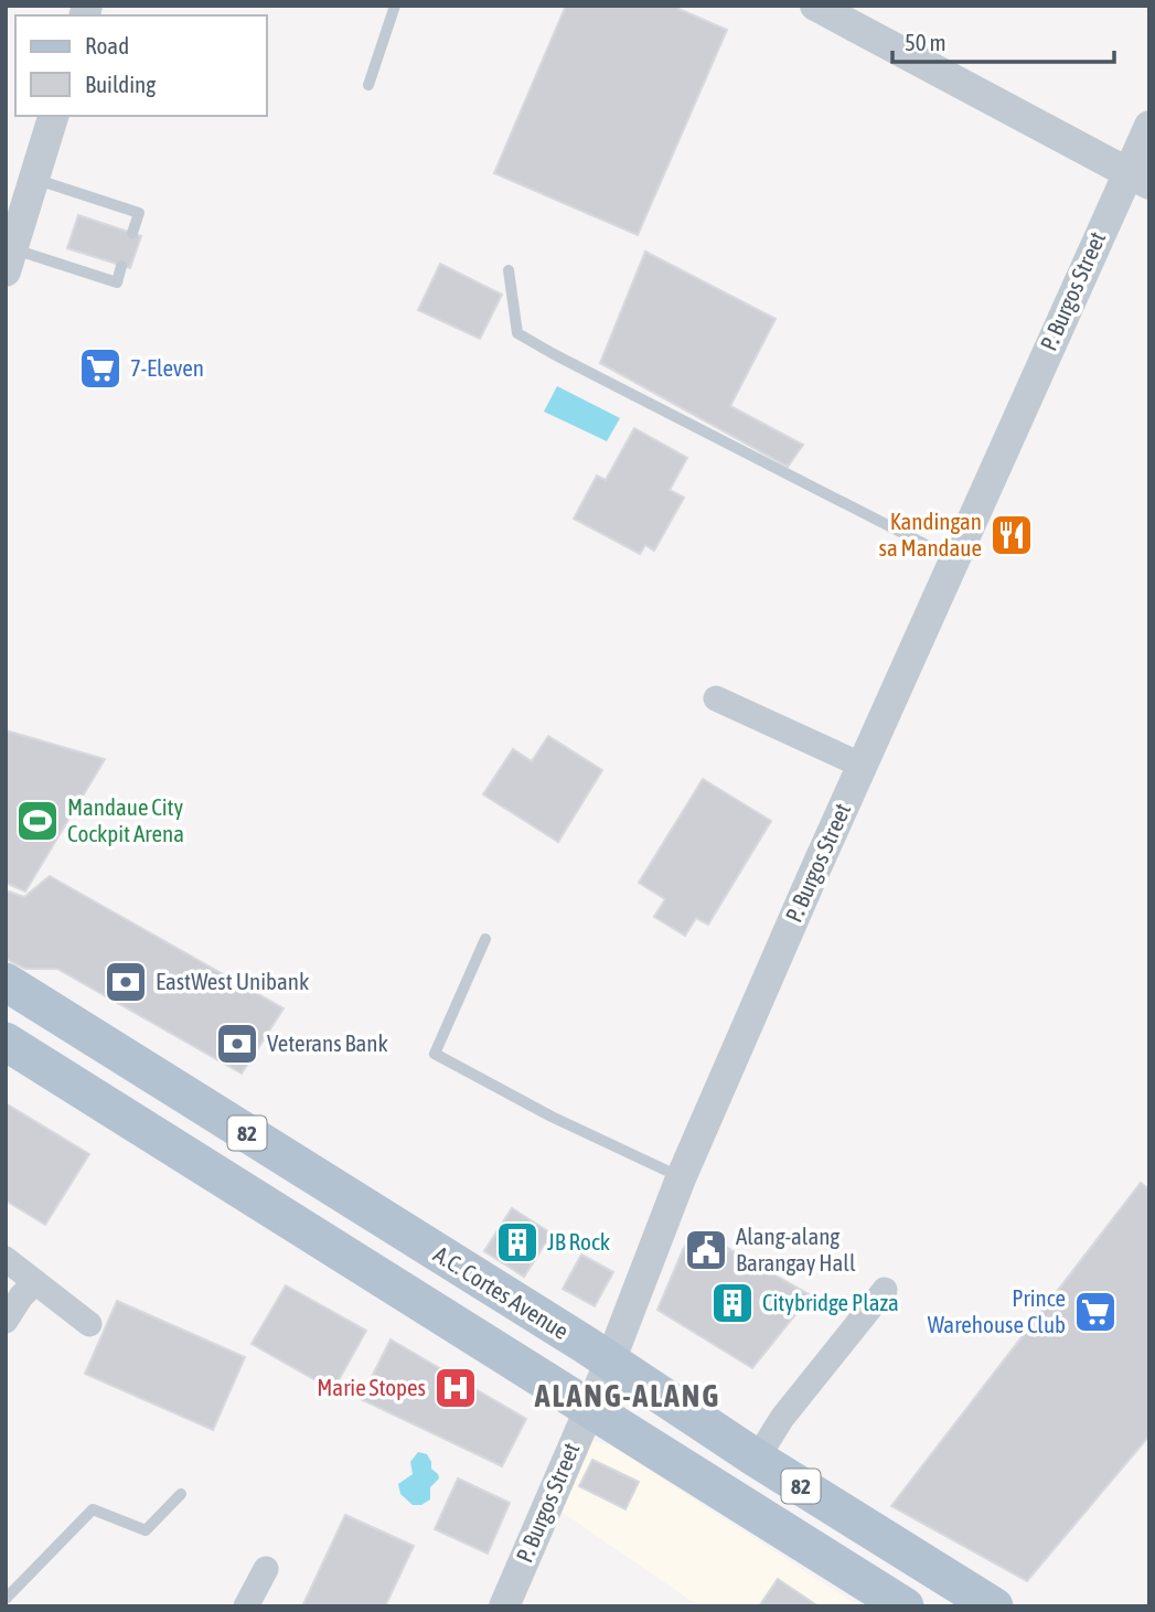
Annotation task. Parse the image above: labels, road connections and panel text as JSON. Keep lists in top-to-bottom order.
{
  "streets": {
    "main road": ["82", "A.C. Cortes Avenue"],
    "street": ["P. Burgos Street"]
  },
  "crossings": [
    ["P. Burgos Street", "82"],
    ["P. Burgos Street", "A.C. Cortes Avenue"]
  ],
  "districts": ["ALANG-ALANG"],
  "places": {
    "supermarket": ["7-Eleven", "Prince Warehouse Club"],
    "restaurant": ["Kandingan sa Mandaue"],
    "sports": ["Mandaue City Cockpit Arena"],
    "bank": ["EastWest Unibank", "Veterans Bank"],
    "building": ["JB Rock", "Citybridge Plaza"],
    "public building": ["Alang-alang Barangay Hall"],
    "hospital": ["Marie Stopes"]
  },
  "legend": ["Road", "Building"],
  "scale_bar": "50 m"
}
